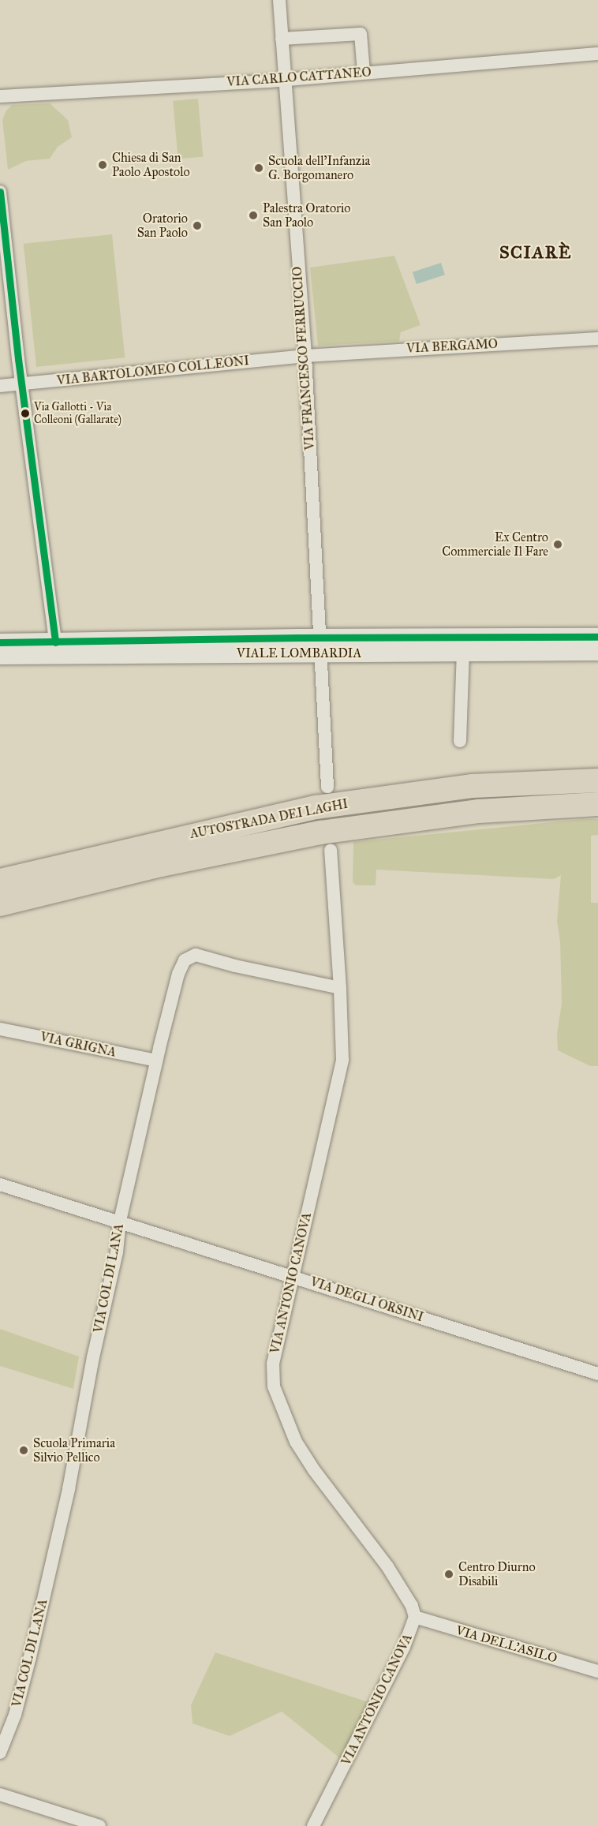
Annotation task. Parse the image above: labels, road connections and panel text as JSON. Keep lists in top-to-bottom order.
{
  "streets": {
    "highway": ["AUTOSTRADA DEI LAGHI"],
    "main road": ["VIALE LOMBARDIA"],
    "street": [
      "VIA CARLO CATTANEO",
      "VIA BERGAMO",
      "VIA FRANCESCO FERRUCCIO",
      "VIA BARTOLOMEO COLLEONI",
      "VIA GRIGNA",
      "VIA COL DI LANA",
      "VIA ANTONIO CANOVA",
      "VIA DEGLI ORSINI",
      "VIA DELL'ASILO"
    ]
  },
  "crossings": [
    ["VIA CARLO CATTANEO", "VIA FRANCESCO FERRUCCIO"],
    ["VIA BERGAMO", "VIA FRANCESCO FERRUCCIO"],
    ["VIA BERGAMO", "VIA BARTOLOMEO COLLEONI"],
    ["VIA FRANCESCO FERRUCCIO", "VIA BARTOLOMEO COLLEONI"],
    ["VIA FRANCESCO FERRUCCIO", "VIALE LOMBARDIA"],
    ["VIA GRIGNA", "VIA COL DI LANA"],
    ["VIA COL DI LANA", "VIA ANTONIO CANOVA"],
    ["VIA COL DI LANA", "VIA DEGLI ORSINI"],
    ["VIA ANTONIO CANOVA", "VIA DEGLI ORSINI"],
    ["VIA ANTONIO CANOVA", "VIA DELL'ASILO"]
  ],
  "districts": ["SCIARÈ"],
  "places": [
    "Chiesa di San Paolo Apostolo",
    "Scuola dell'Infanzia G. Borgomanero",
    "Palestra Oratorio San Paolo",
    "Oratorio San Paolo",
    "Via Gallotti - Via Colleoni (Gallarate)",
    "Ex Centro Commerciale Il Fare",
    "Scuola Primaria Silvio Pellico",
    "Centro Diurno Disabili"
  ]
}
